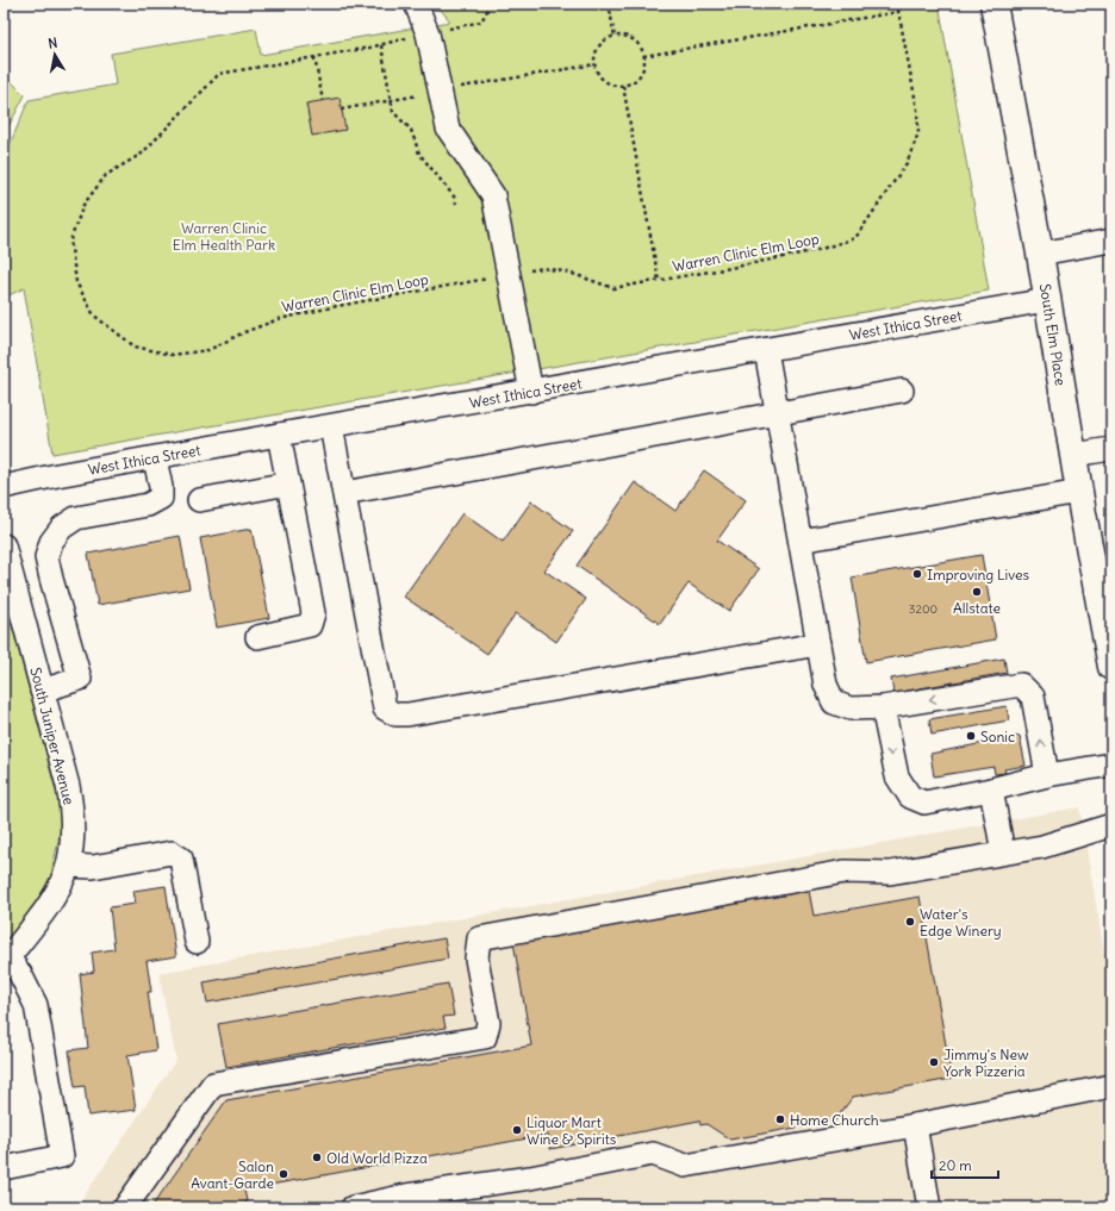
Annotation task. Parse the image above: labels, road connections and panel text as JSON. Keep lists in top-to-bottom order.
{
  "streets": {
    "main road": ["South Elm Place"],
    "street": ["West Ithica Street", "South Juniper Avenue"],
    "path": ["Warren Clinic Elm Loop"]
  },
  "crossings": [
    ["West Ithica Street", "South Elm Place"]
  ],
  "parks": ["Warren Clinic Elm Health Park"],
  "places": [
    "Improving Lives",
    "Allstate",
    "Sonic",
    "Water's Edge Winery",
    "Jimmy's New York Pizzeria",
    "Home Church",
    "Liquor Mart Wine & Spirits",
    "Old World Pizza",
    "Salon Avant-Garde"
  ],
  "house_numbers": ["3200"],
  "scale_bar": "20 m",
  "north": "top"
}
